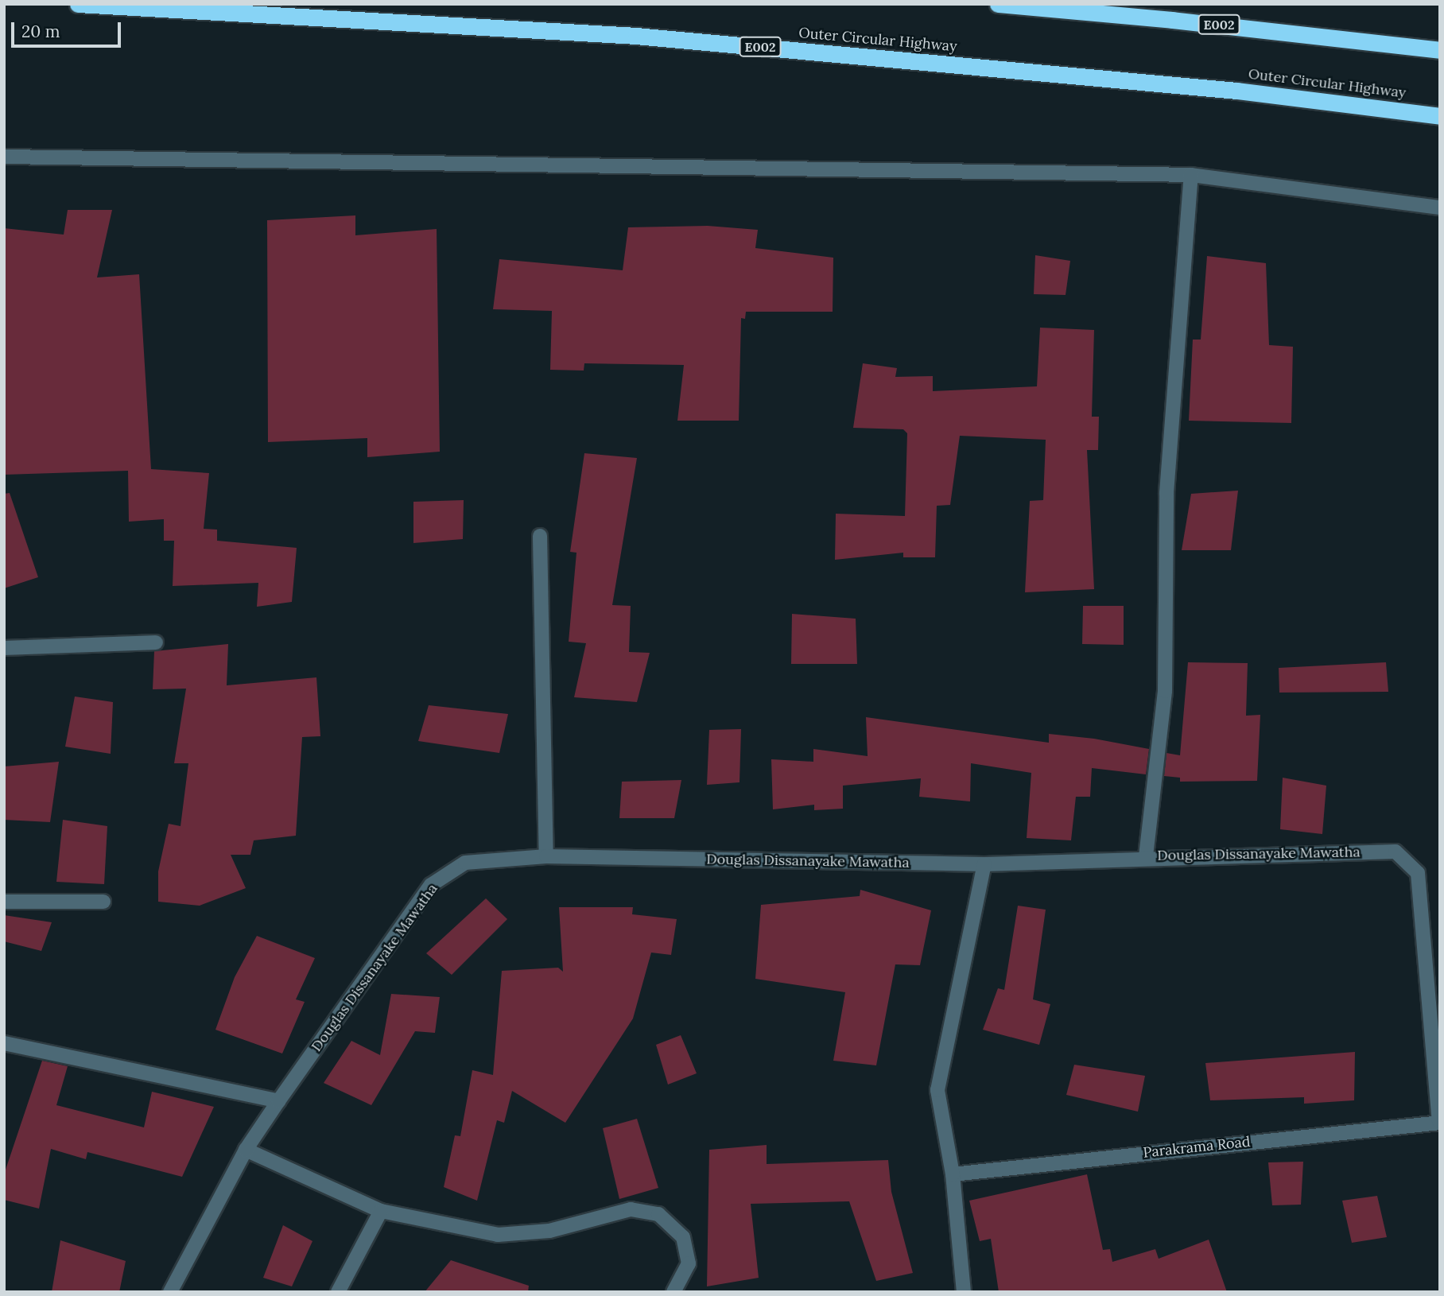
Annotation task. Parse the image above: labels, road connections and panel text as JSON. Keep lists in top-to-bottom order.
{
  "streets": {
    "highway": ["E002", "Outer Circular Highway"],
    "street": ["Douglas Dissanayake Mawatha", "Parakrama Road"]
  },
  "crossings": [
    ["Douglas Dissanayake Mawatha", "Parakrama Road"]
  ],
  "scale_bar": "20 m"
}
